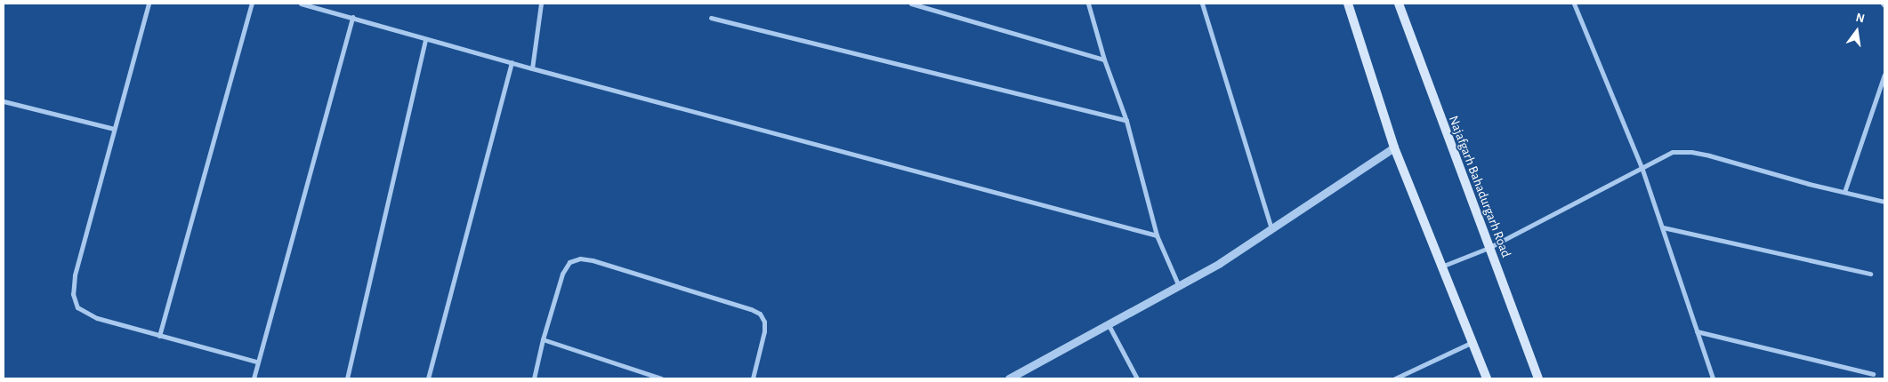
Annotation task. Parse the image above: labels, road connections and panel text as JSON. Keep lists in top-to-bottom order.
{
  "streets": {
    "main road": ["Najafgarh Bahadurgarh Road"]
  },
  "north": "top"
}
